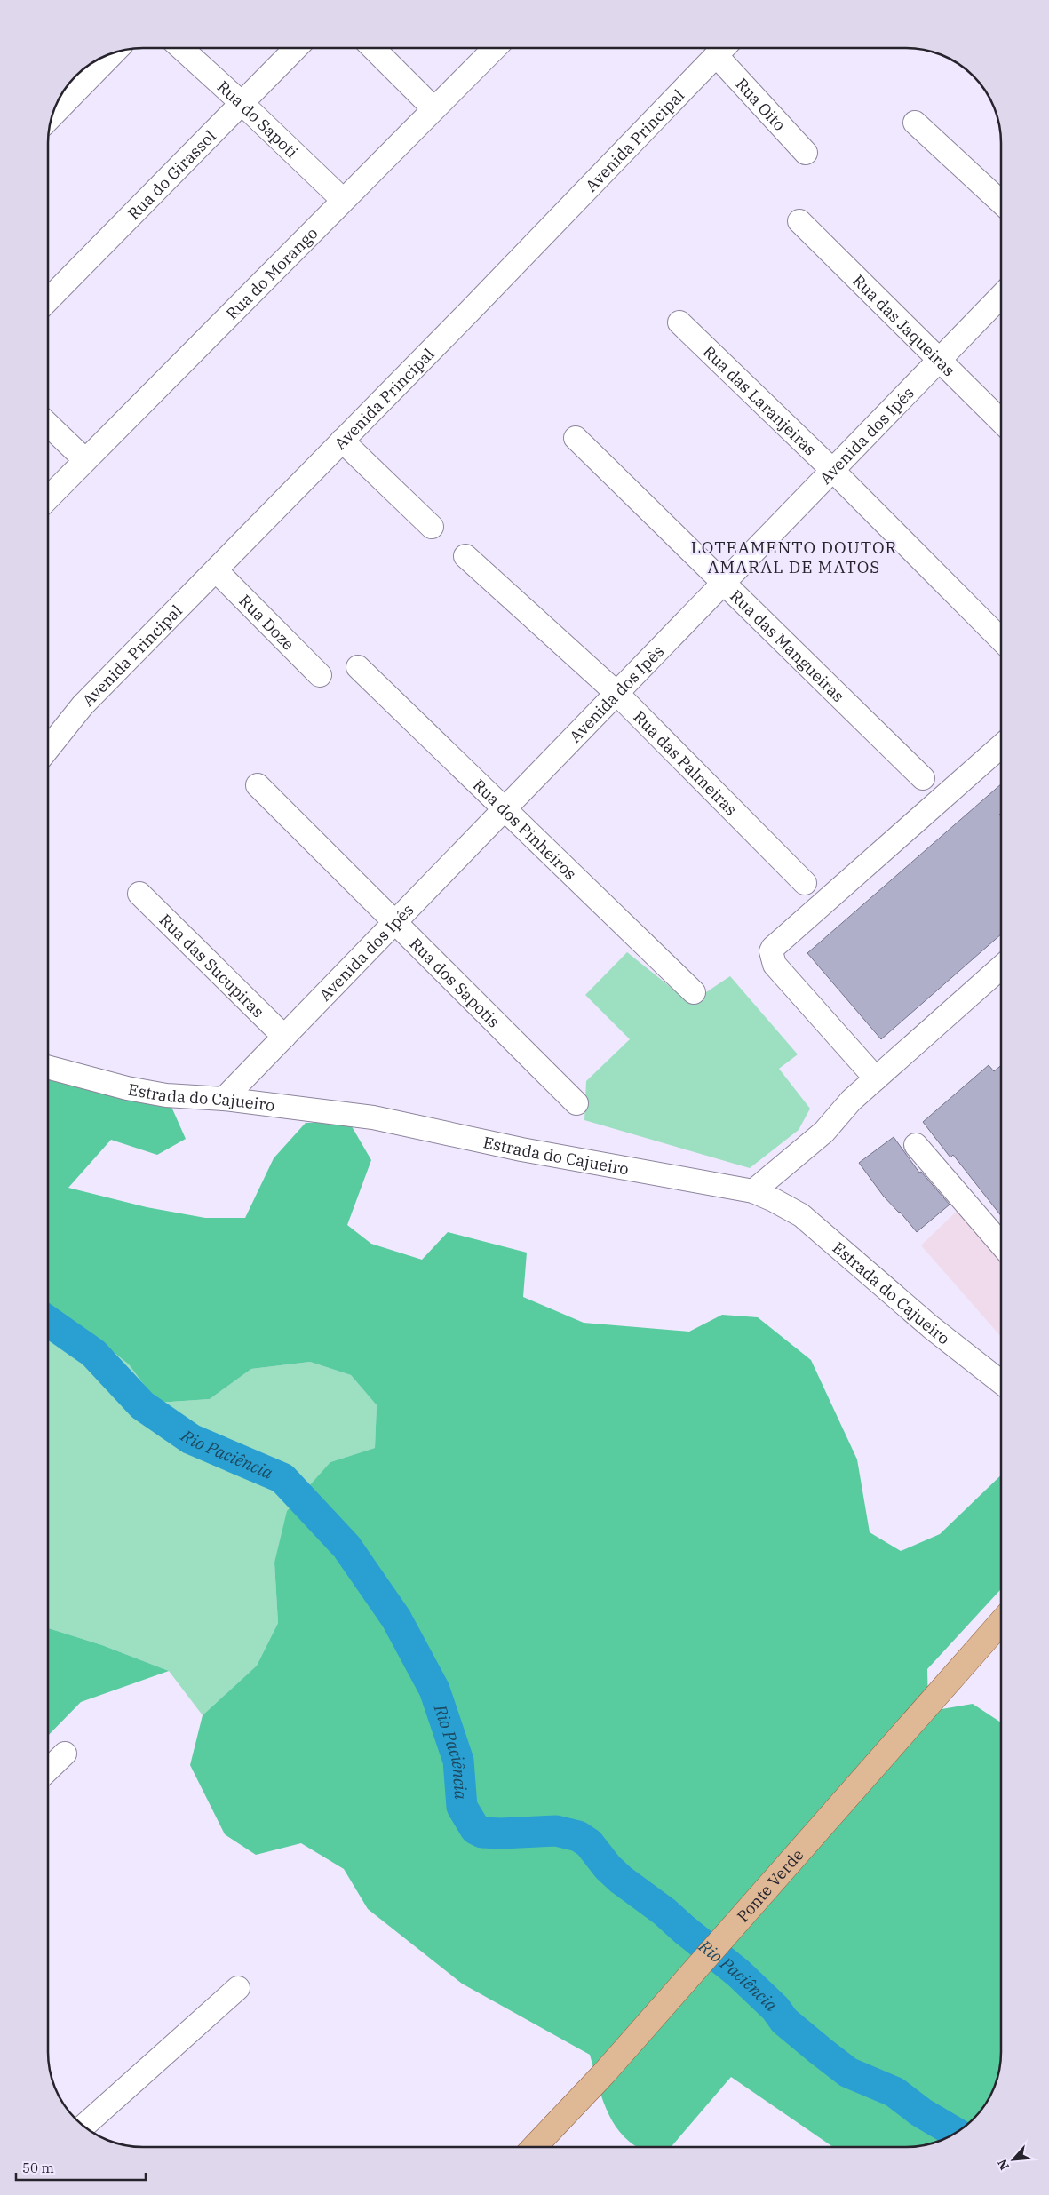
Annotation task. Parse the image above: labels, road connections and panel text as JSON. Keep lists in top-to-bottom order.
{
  "streets": {
    "main road": ["Ponte Verde"],
    "street": [
      "Rua Oito",
      "Rua do Sapoti",
      "Avenida Principal",
      "Rua do Girassol",
      "Rua do Morango",
      "Rua das Jaqueiras",
      "Rua das Laranjeiras",
      "Avenida dos Ipês",
      "Rua Doze",
      "Rua das Mangueiras",
      "Rua das Palmeiras",
      "Rua dos Pinheiros",
      "Rua das Sucupiras",
      "Rua dos Sapotis",
      "Estrada do Cajueiro"
    ]
  },
  "crossings": [
    ["Rua Oito", "Avenida Principal"],
    ["Rua do Sapoti", "Rua do Girassol"],
    ["Rua do Sapoti", "Rua do Morango"],
    ["Avenida Principal", "Rua Doze"],
    ["Rua das Jaqueiras", "Avenida dos Ipês"],
    ["Rua das Laranjeiras", "Avenida dos Ipês"],
    ["Avenida dos Ipês", "Rua das Mangueiras"],
    ["Avenida dos Ipês", "Rua das Palmeiras"],
    ["Avenida dos Ipês", "Rua dos Pinheiros"],
    ["Avenida dos Ipês", "Rua das Sucupiras"],
    ["Avenida dos Ipês", "Rua dos Sapotis"],
    ["Avenida dos Ipês", "Estrada do Cajueiro"]
  ],
  "districts": ["LOTEAMENTO DOUTOR AMARAL DE MATOS"],
  "water": ["Rio Paciência"],
  "scale_bar": "50 m",
  "north": "bottom left"
}
